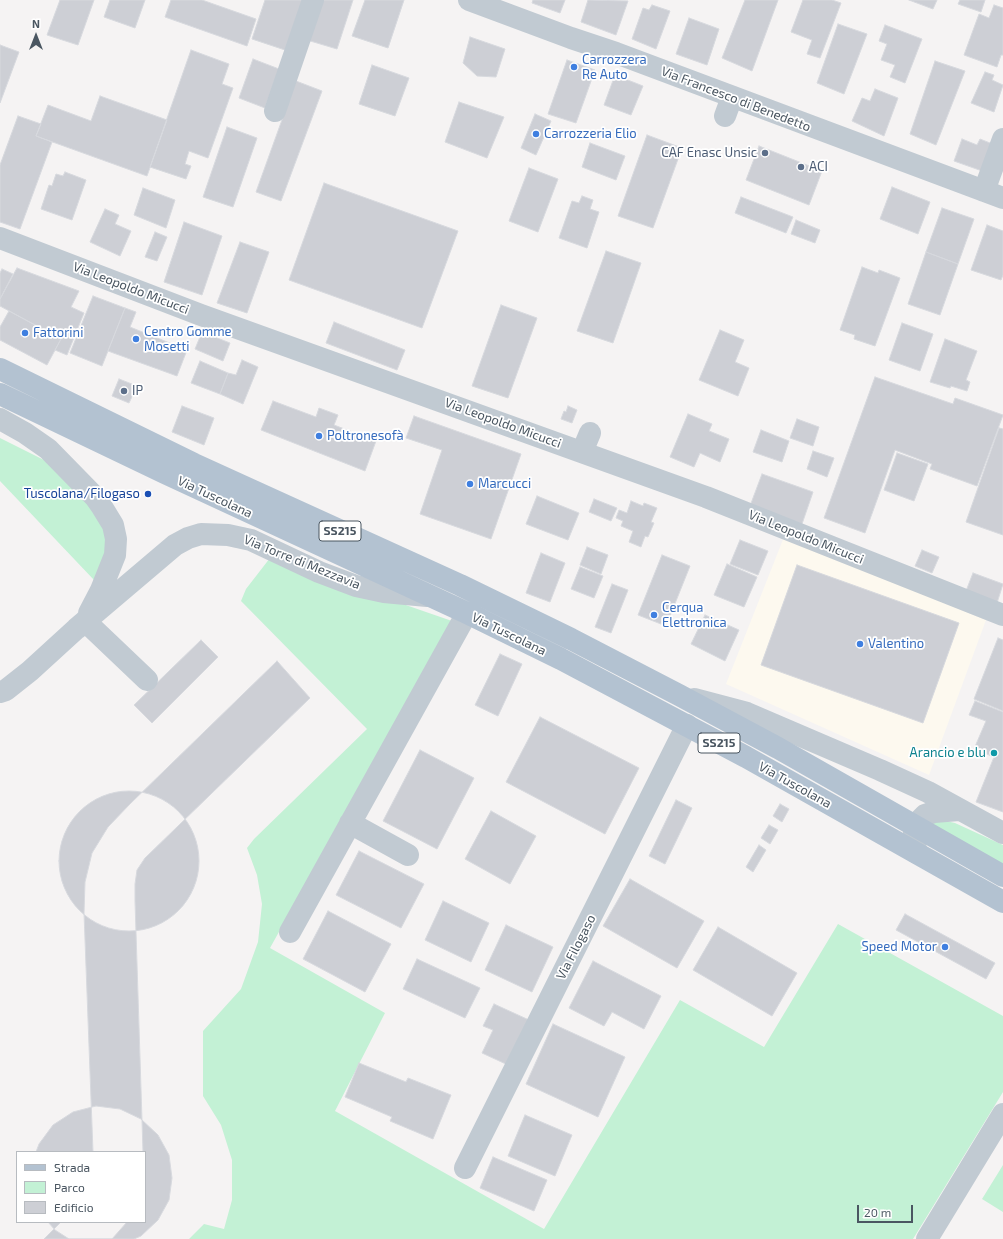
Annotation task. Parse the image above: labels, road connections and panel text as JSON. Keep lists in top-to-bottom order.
{
  "streets": {
    "main road": ["Via Tuscolana", "SS215"],
    "street": [
      "Via Francesco di Benedetto",
      "Via Leopoldo Micucci",
      "Via Torre di Mezzavia",
      "Via Filogaso"
    ]
  },
  "crossings": [
    ["Via Tuscolana", "Via Torre di Mezzavia"],
    ["Via Tuscolana", "Via Filogaso"]
  ],
  "places": [
    "Carrozzera Re Auto",
    "Carrozzeria Elio",
    "CAF Enasc Unsic",
    "ACI",
    "Fattorini",
    "Centro Gomme Mosetti",
    "IP",
    "Poltronesofà",
    "Marcucci",
    "Tuscolana/Filogaso",
    "Cerqua Elettronica",
    "Valentino",
    "Arancio e blu",
    "Speed Motor"
  ],
  "legend": ["Strada", "Parco", "Edificio"],
  "scale_bar": "20 m",
  "north": "top"
}
